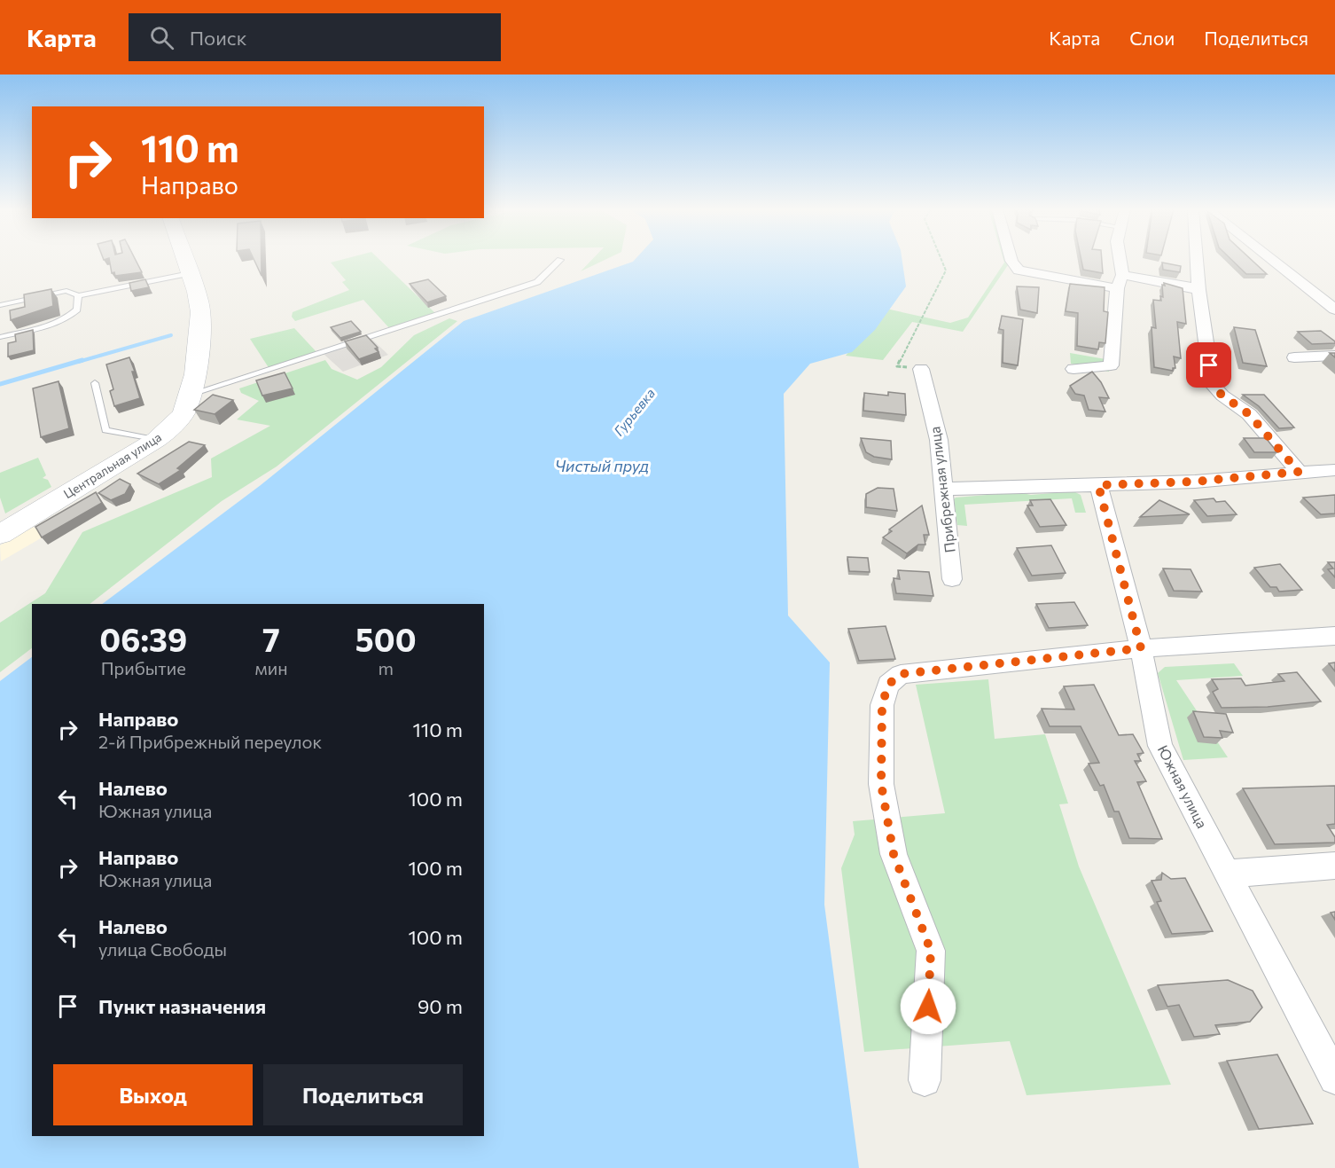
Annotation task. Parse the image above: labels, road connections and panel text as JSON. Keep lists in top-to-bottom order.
{
  "streets": {
    "main road": ["Центральная улица"],
    "street": ["Прибрежная улица", "Южная улица"]
  },
  "water": ["Гурьевка", "Чистый пруд"],
  "page": {
    "header": "Карта",
    "search": "Поиск",
    "nav": ["Карта", "Слои", "Поделиться"],
    "turn": ["110 m", "Направо"],
    "eta": [
      "06:39",
      "Прибытие",
      "7",
      "мин",
      "500",
      "m"
    ],
    "list": [
      {
        "name": "Направо",
        "note": "2-й Прибрежный переулок",
        "value": "110 m"
      },
      {
        "name": "Налево",
        "note": "Южная улица",
        "value": "100 m"
      },
      {
        "name": "Направо",
        "note": "Южная улица",
        "value": "100 m"
      },
      {
        "name": "Налево",
        "note": "улица Свободы",
        "value": "100 m"
      },
      {
        "name": "Пункт назначения",
        "value": "90 m"
      }
    ],
    "buttons": ["Выход", "Поделиться"]
  }
}
